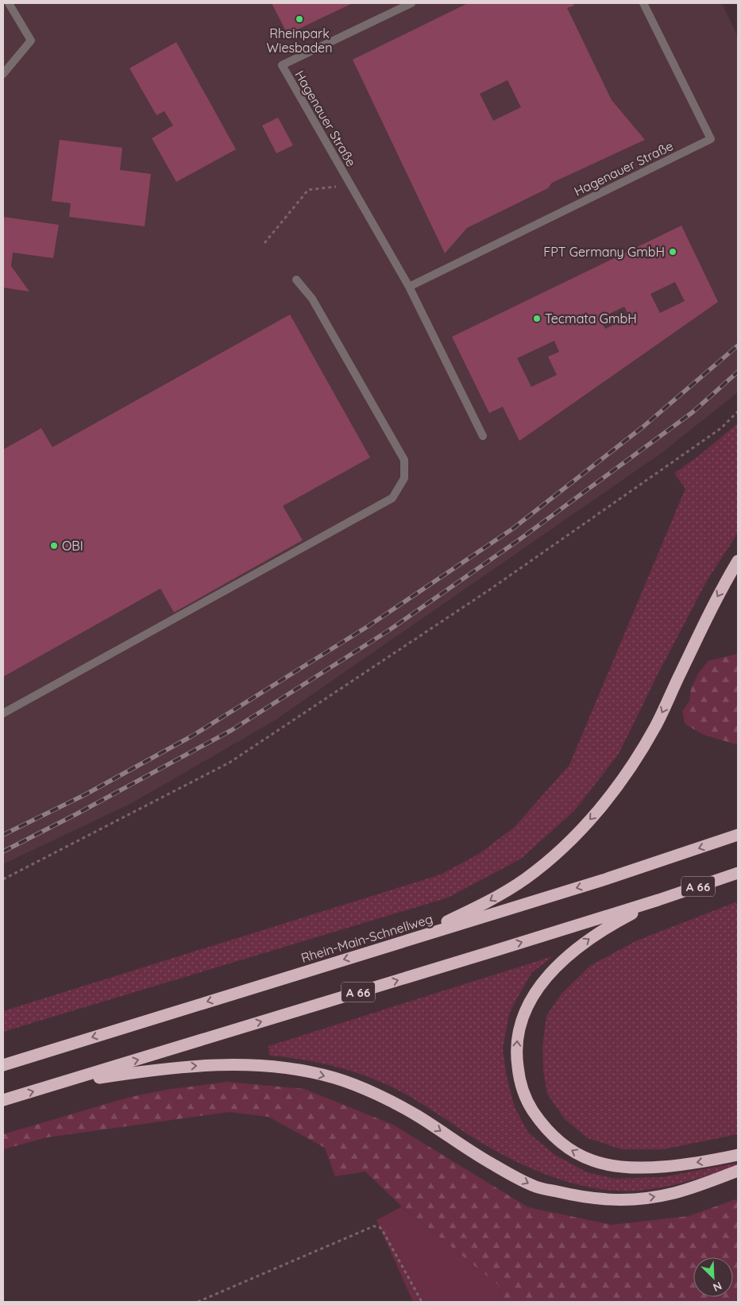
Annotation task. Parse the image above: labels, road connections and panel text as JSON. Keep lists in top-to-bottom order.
{
  "streets": {
    "highway": ["A 66", "Rhein-Main-Schnellweg"],
    "lane": ["Hagenauer Straße"]
  },
  "places": [
    "Rheinpark Wiesbaden",
    "FPT Germany GmbH",
    "Tecmata GmbH",
    "OBI"
  ],
  "north": "bottom right"
}
